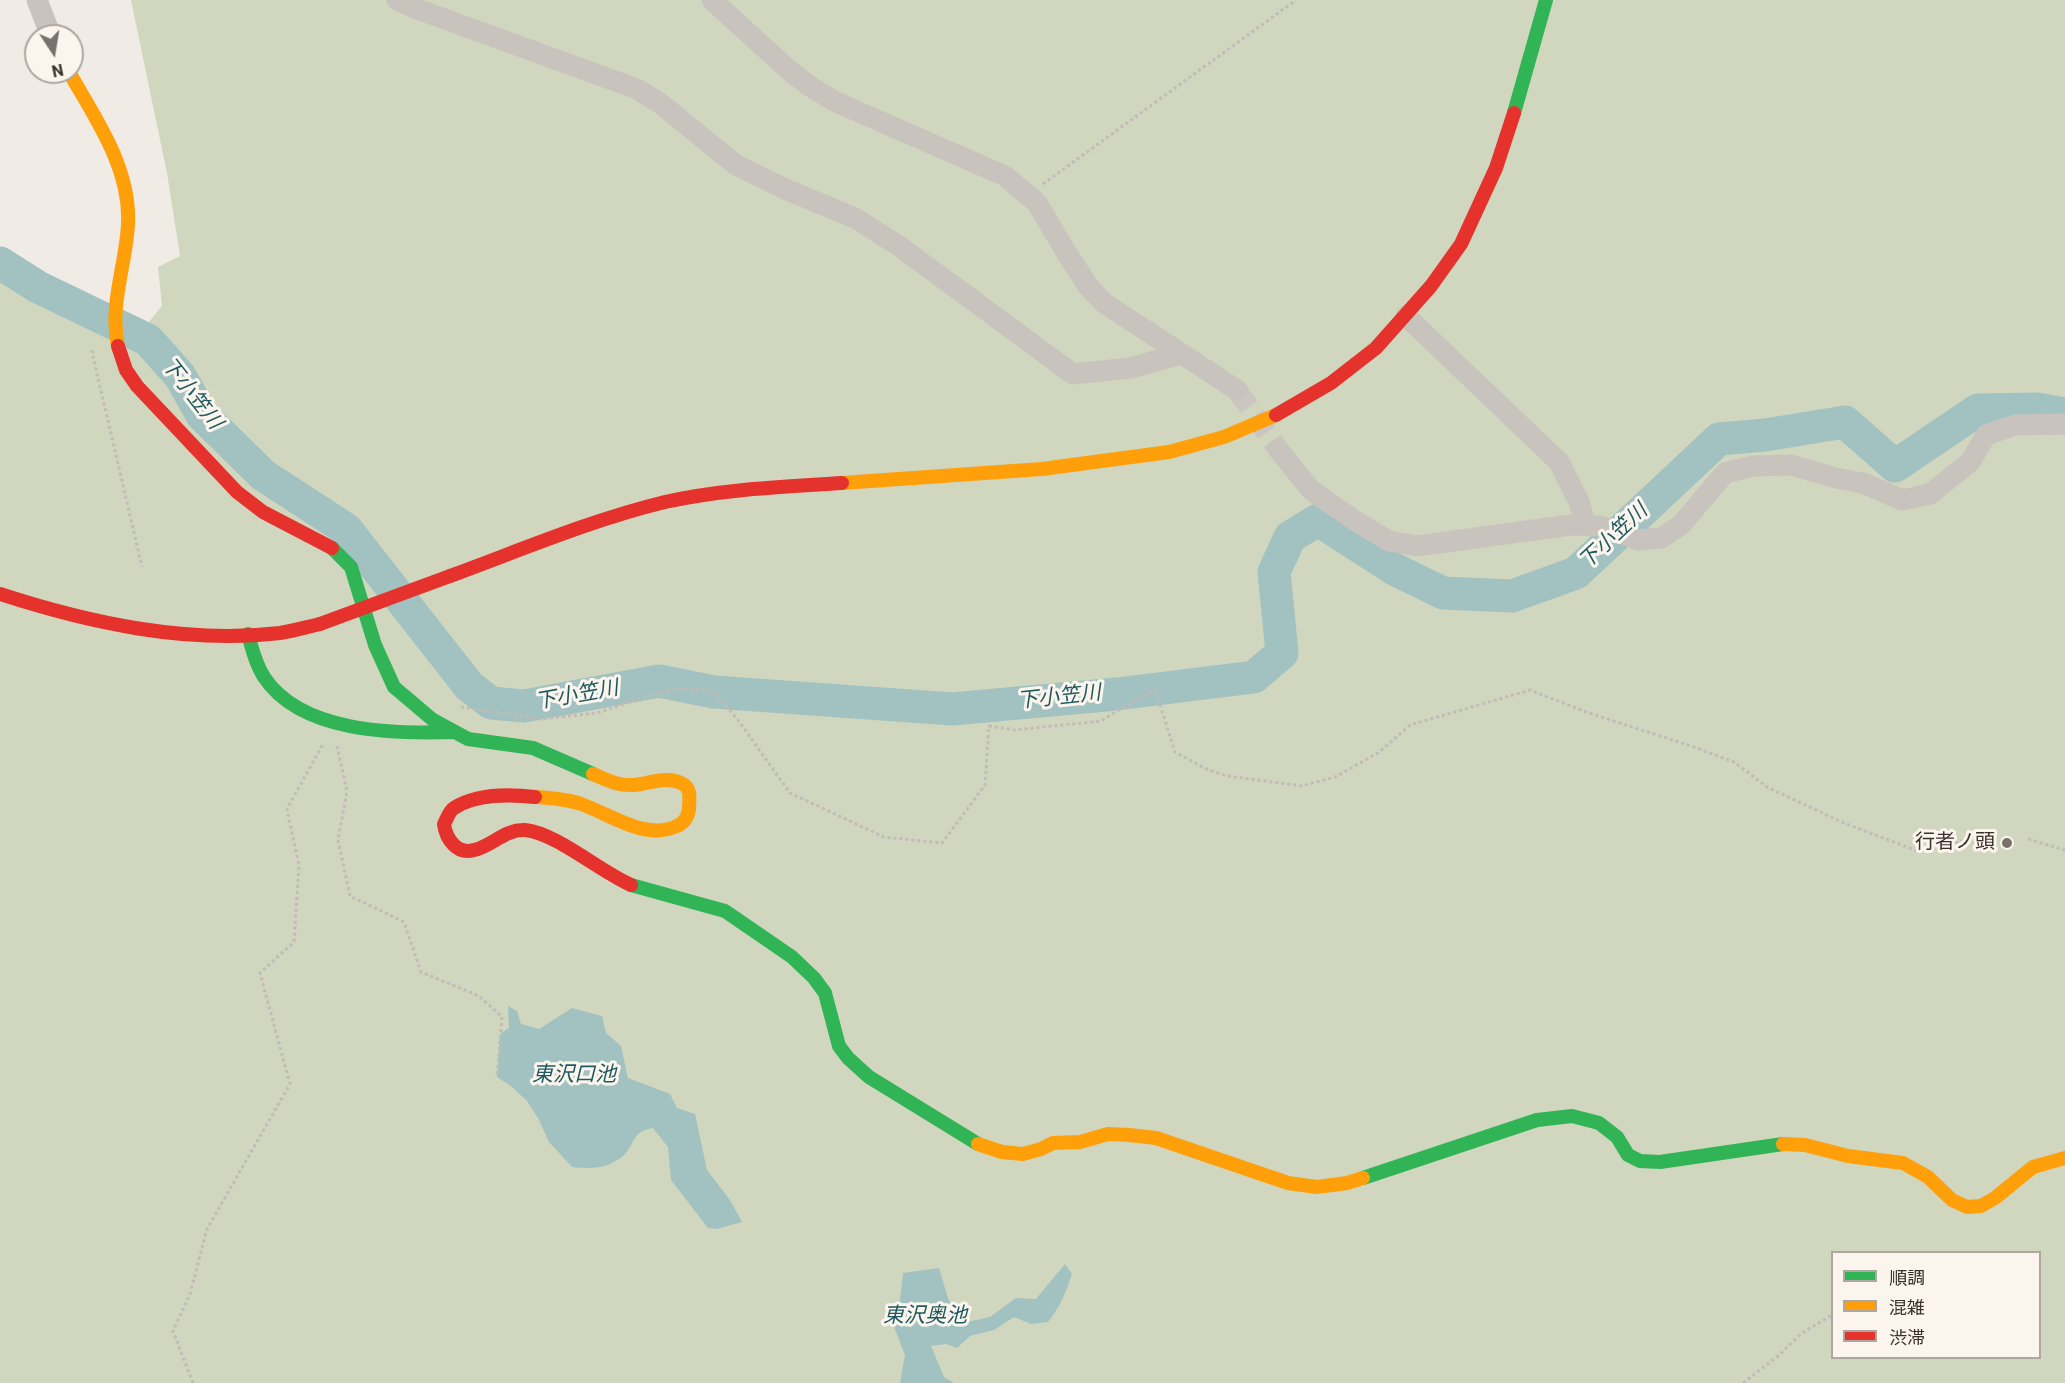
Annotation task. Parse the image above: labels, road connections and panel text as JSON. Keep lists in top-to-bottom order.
{
  "water": ["下小笠川", "東沢口池", "東沢奥池"],
  "places": ["行者ノ頭"],
  "legend": ["順調", "混雑", "渋滞"],
  "north": "bottom"
}
